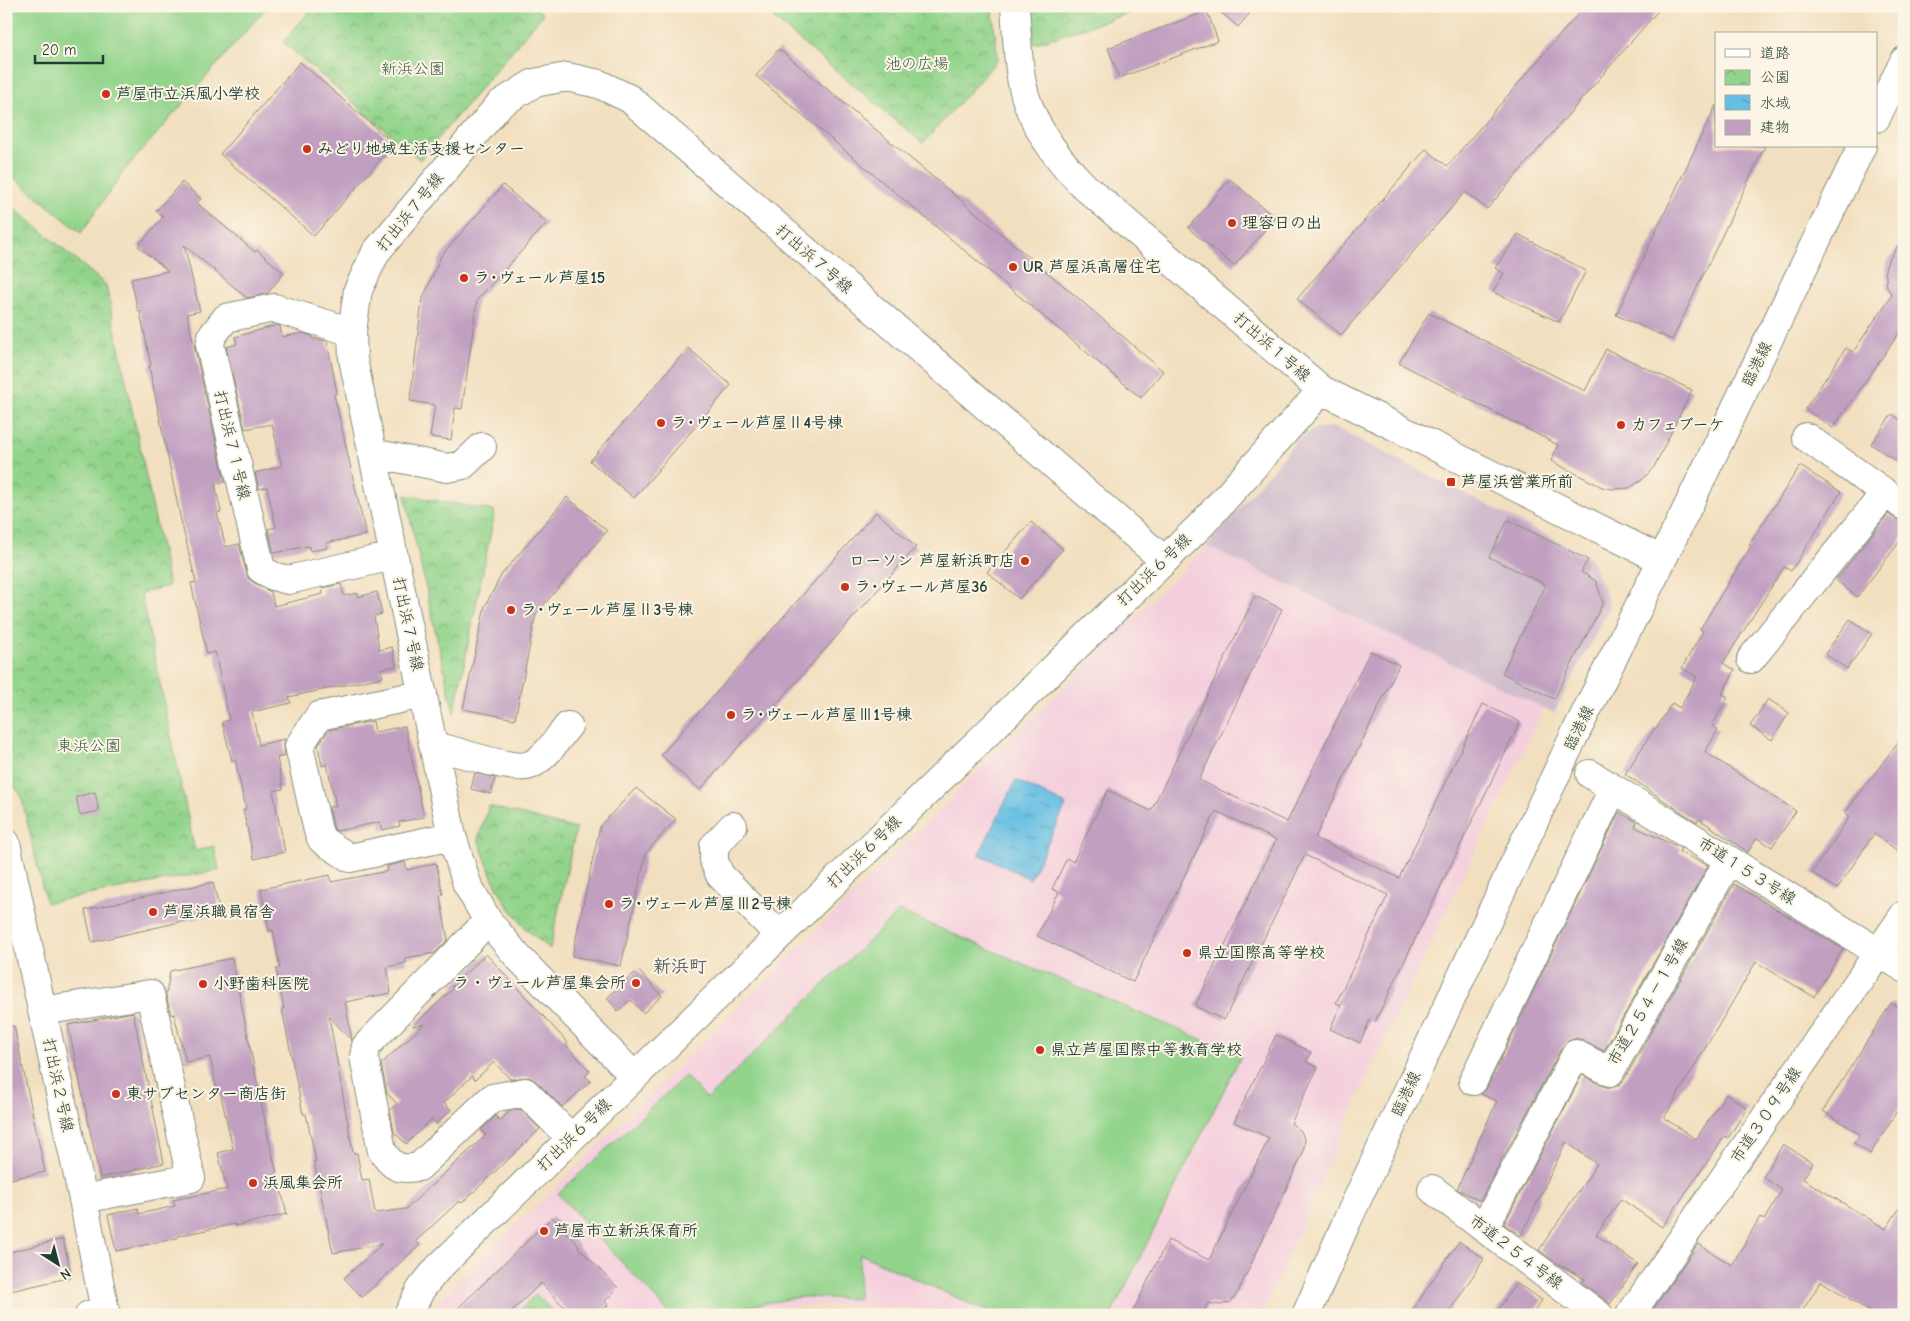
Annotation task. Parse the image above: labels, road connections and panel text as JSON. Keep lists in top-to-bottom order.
{
  "streets": {
    "street": [
      "打出浜７号線",
      "打出浜１号線",
      "臨港線",
      "打出浜７１号線",
      "打出浜６号線",
      "市道１５３号線",
      "市道２５４－１号線",
      "打出浜２号線",
      "市道３０９号線",
      "市道２５４号線"
    ]
  },
  "crossings": [
    ["打出浜７号線", "打出浜７１号線"],
    ["打出浜７号線", "打出浜６号線"],
    ["打出浜１号線", "臨港線"],
    ["打出浜１号線", "打出浜６号線"],
    ["市道１５３号線", "市道２５４－１号線"],
    ["市道１５３号線", "市道３０９号線"],
    ["市道２５４－１号線", "市道２５４号線"]
  ],
  "districts": ["新浜町"],
  "parks": ["池の広場", "新浜公園", "東浜公園"],
  "places": {
    "other": [
      "芦屋市立浜風小学校",
      "みどり地域生活支援センター",
      "理容日の出",
      "UR 芦屋浜高層住宅",
      "ラ･ヴェール芦屋15",
      "ラ･ヴェール芦屋Ⅱ4号棟",
      "カフェブーケ",
      "ローソン 芦屋新浜町店",
      "ラ･ヴェール芦屋36",
      "ラ･ヴェール芦屋Ⅱ3号棟",
      "ラ･ヴェール芦屋Ⅲ1号棟",
      "ラ･ヴェール芦屋Ⅲ2号棟",
      "芦屋浜職員宿舎",
      "県立国際高等学校",
      "ラ・ヴェール芦屋集会所",
      "小野歯科医院",
      "県立芦屋国際中等教育学校",
      "東サブセンター商店街",
      "浜風集会所",
      "芦屋市立新浜保育所"
    ],
    "transit": ["芦屋浜営業所前"]
  },
  "legend": [
    "道路",
    "公園",
    "水域",
    "建物"
  ],
  "scale_bar": "20 m",
  "north": "bottom right"
}
